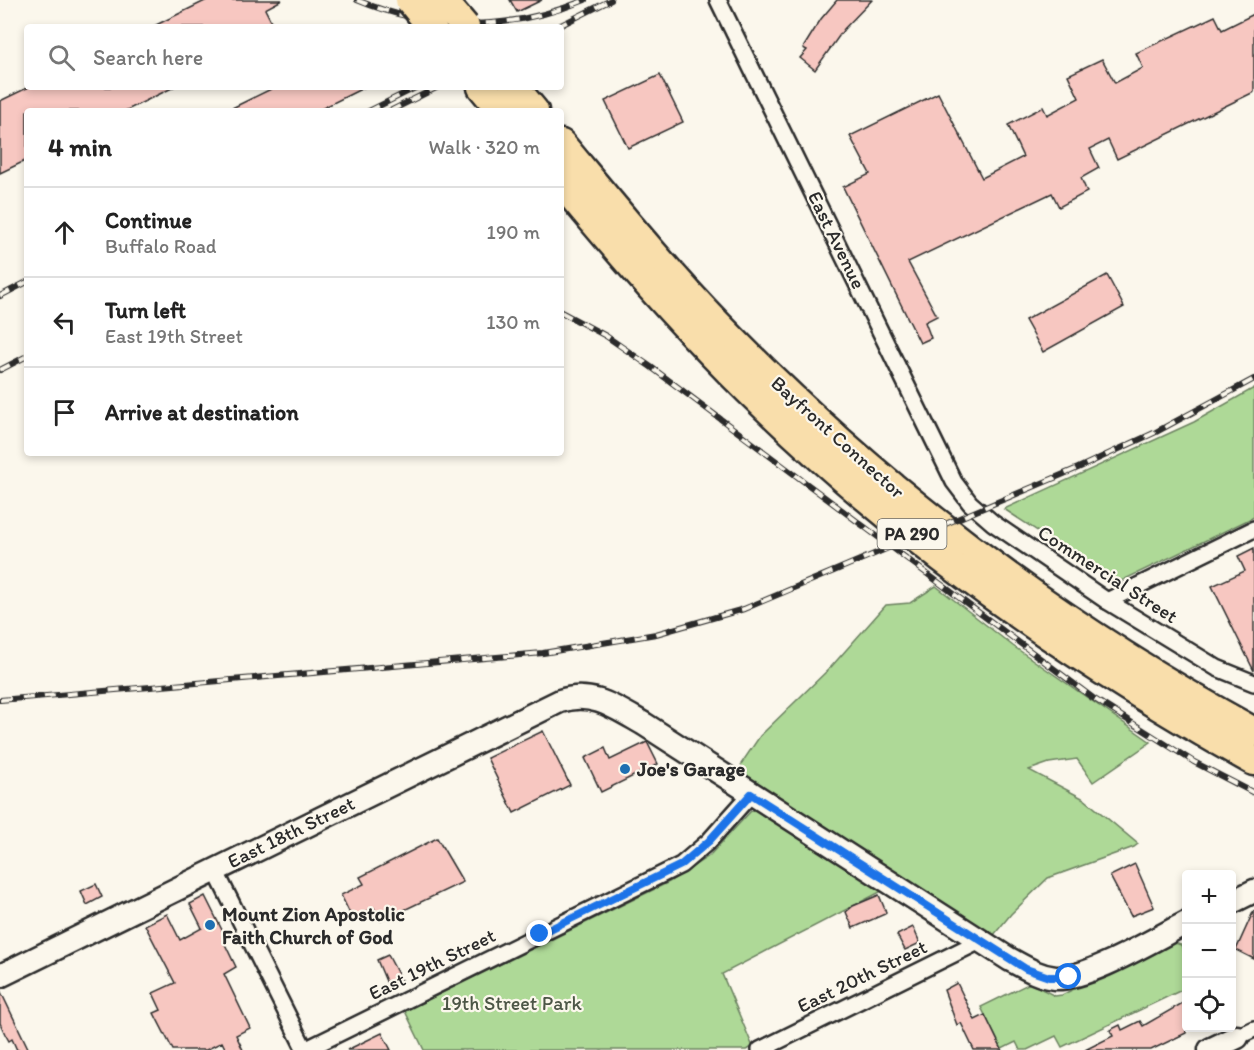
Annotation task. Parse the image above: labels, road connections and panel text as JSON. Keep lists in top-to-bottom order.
{
  "streets": {
    "highway": ["Bayfront Connector", "PA 290"],
    "main road": ["East 18th Street"],
    "street": [
      "East Avenue",
      "Commercial Street",
      "East 19th Street",
      "East 20th Street"
    ]
  },
  "crossings": [
    ["East Avenue", "Commercial Street"],
    ["East 18th Street", "East 19th Street"]
  ],
  "parks": ["19th Street Park"],
  "places": ["Joe's Garage", "Mount Zion Apostolic Faith Church of God"],
  "page": {
    "search": "Search here",
    "heading": ["4 min", "Walk · 320 m"],
    "list": [
      ["Continue", "Buffalo Road", "190 m"],
      ["Turn left", "East 19th Street", "130 m"],
      "Arrive at destination"
    ],
    "map_buttons": ["+", "−"]
  }
}
